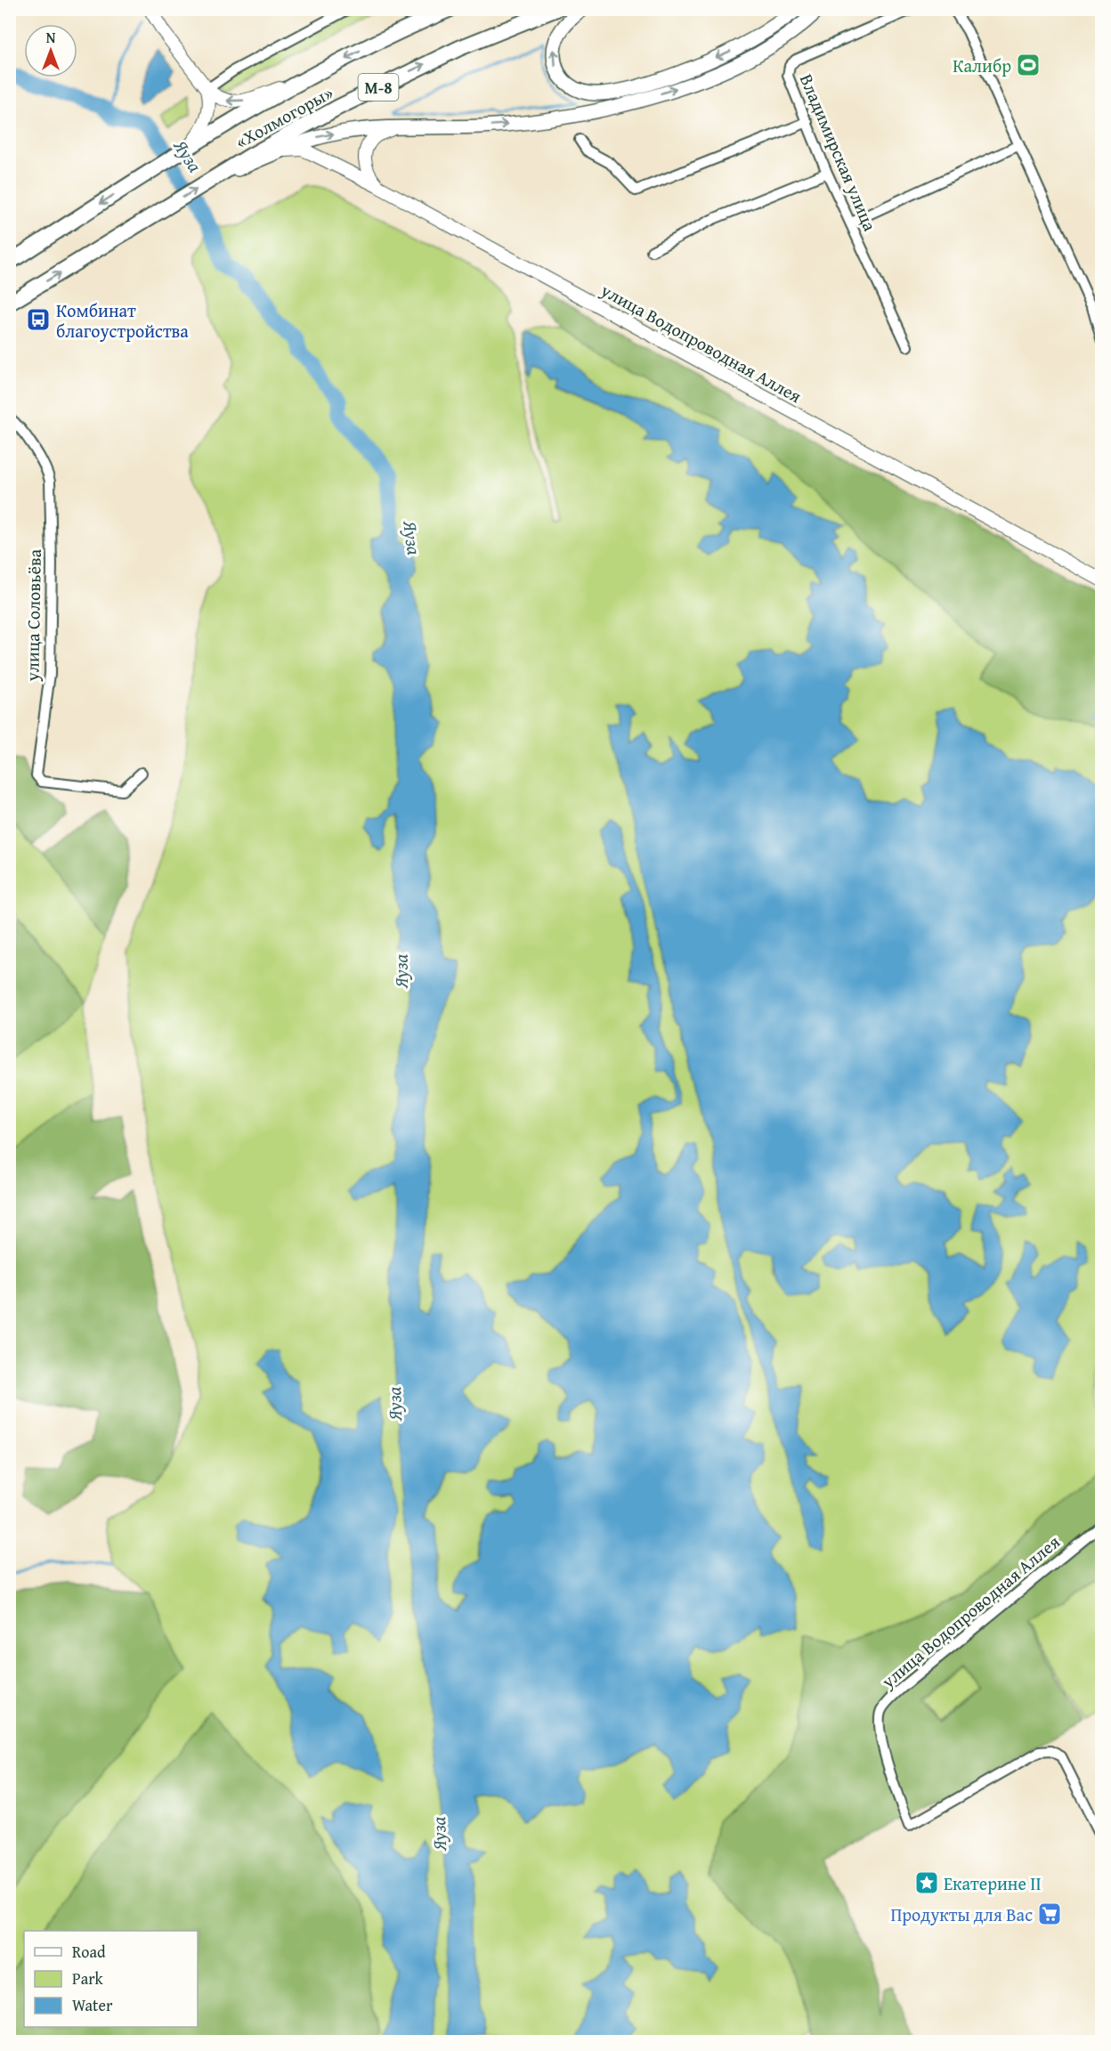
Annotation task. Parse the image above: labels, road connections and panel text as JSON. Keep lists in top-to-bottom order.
{
  "streets": {
    "highway": ["М-8", "«Холмогоры»"],
    "street": ["Владимирская улица", "улица Водопроводная Аллея", "улица Соловьёва"]
  },
  "crossings": [
    ["М-8", "«Холмогоры»"]
  ],
  "water": ["Яуза"],
  "places": {
    "sports": ["Калибр"],
    "bus stop": ["Комбинат благоустройства"],
    "place": ["Екатерине II"],
    "supermarket": ["Продукты для Вас"]
  },
  "legend": ["Road", "Park", "Water"],
  "north": "top"
}
